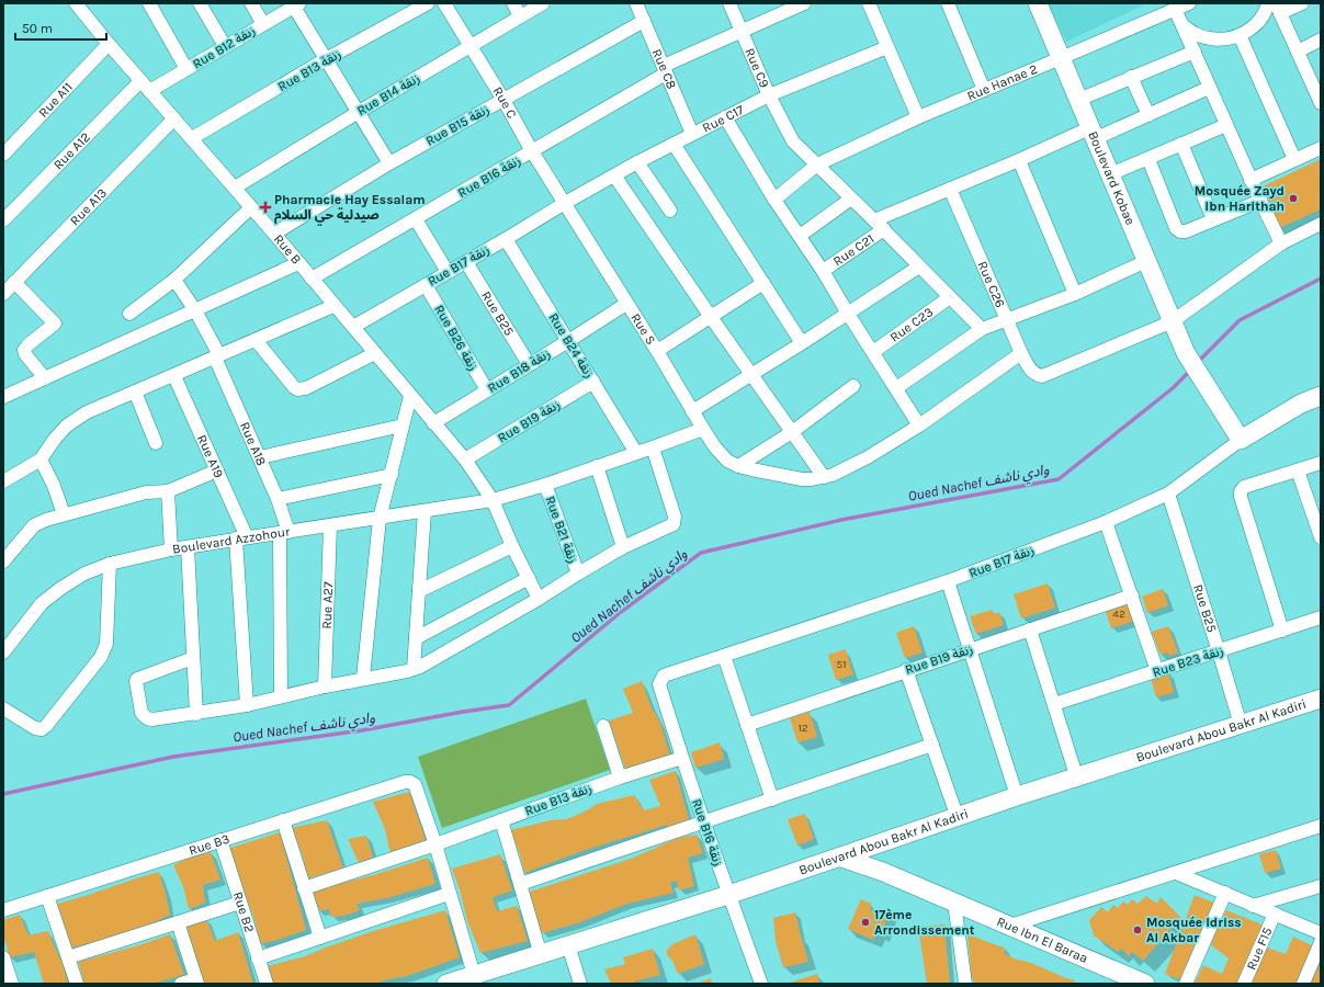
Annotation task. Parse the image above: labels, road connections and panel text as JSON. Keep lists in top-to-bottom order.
{
  "streets": {
    "main road": [
      "Boulevard Kobae",
      "Rue B17 زنقة",
      "Boulevard Abou Bakr Al Kadiri",
      "Rue Ibn El Baraa"
    ],
    "street": [
      "Rue B12 زنقة",
      "Rue C9",
      "Rue C8",
      "Rue B13 زنقة",
      "Rue Hanae 2",
      "Rue B14 زنقة",
      "Rue A11",
      "Rue C",
      "Rue C17",
      "Rue B15 زنقة",
      "Rue A12",
      "Rue B16 زنقة",
      "Rue A13",
      "Rue B",
      "Rue C21",
      "Rue C26",
      "Rue B25",
      "Rue C23",
      "Rue S",
      "Rue B26 زنقة",
      "Rue B24 زنقة",
      "Rue B18 زنقة",
      "Rue B19 زنقة",
      "Rue A18",
      "Rue A19",
      "Rue B21 زنقة",
      "Boulevard Azzohour",
      "Rue A27",
      "Rue B23 زنقة",
      "Rue B3",
      "Rue B2",
      "Rue F15"
    ]
  },
  "crossings": [
    ["Rue B12 زنقة", "Rue B"],
    ["Rue C9", "Rue Hanae 2"],
    ["Rue C9", "Rue C17"],
    ["Rue C9", "Rue B16 زنقة"],
    ["Rue C9", "Rue C21"],
    ["Rue C9", "Rue C23"],
    ["Rue C8", "Rue C17"],
    ["Rue C8", "Rue B15 زنقة"],
    ["Rue C8", "Rue B16 زنقة"],
    ["Rue B13 زنقة", "Rue B16 زنقة"],
    ["Rue B13 زنقة", "Rue B"],
    ["Rue B13 زنقة", "Rue B3"],
    ["Rue Hanae 2", "Boulevard Kobae"],
    ["Rue B14 زنقة", "Rue C"],
    ["Rue B14 زنقة", "Rue B"],
    ["Rue A11", "Rue B"],
    ["Rue C", "Rue C17"],
    ["Rue C", "Rue B15 زنقة"],
    ["Rue C", "Rue B16 زنقة"],
    ["Rue C", "Rue B17 زنقة"],
    ["Rue C", "Rue S"],
    ["Rue C17", "Rue B17 زنقة"],
    ["Rue C17", "Rue S"],
    ["Rue B15 زنقة", "Rue B"],
    ["Rue A12", "Rue B"],
    ["Rue B16 زنقة", "Rue B"],
    ["Rue B16 زنقة", "Rue B17 زنقة"],
    ["Rue B16 زنقة", "Boulevard Abou Bakr Al Kadiri"],
    ["Boulevard Kobae", "Rue C21"],
    ["Boulevard Kobae", "Rue B17 زنقة"],
    ["Boulevard Kobae", "Rue C26"],
    ["Rue A13", "Rue B"],
    ["Rue B", "Rue B17 زنقة"],
    ["Rue B", "Rue B18 زنقة"],
    ["Rue B", "Rue B19 زنقة"],
    ["Rue B", "Boulevard Azzohour"],
    ["Rue C21", "Rue C26"],
    ["Rue B17 زنقة", "Rue B25"],
    ["Rue B17 زنقة", "Rue S"],
    ["Rue B17 زنقة", "Rue B26 زنقة"],
    ["Rue B17 زنقة", "Rue B24 زنقة"],
    ["Rue B25", "Rue B18 زنقة"],
    ["Rue B25", "Rue B23 زنقة"],
    ["Rue B25", "Boulevard Abou Bakr Al Kadiri"],
    ["Rue S", "Rue B18 زنقة"],
    ["Rue S", "Boulevard Azzohour"],
    ["Rue B26 زنقة", "Rue B18 زنقة"],
    ["Rue B24 زنقة", "Rue B18 زنقة"],
    ["Rue B24 زنقة", "Rue B19 زنقة"],
    ["Rue B24 زنقة", "Boulevard Azzohour"],
    ["Rue A18", "Boulevard Azzohour"],
    ["Rue A19", "Boulevard Azzohour"],
    ["Rue B21 زنقة", "Boulevard Azzohour"],
    ["Boulevard Azzohour", "Rue A27"],
    ["Boulevard Abou Bakr Al Kadiri", "Rue Ibn El Baraa"],
    ["Rue B3", "Rue B2"]
  ],
  "water": ["Oued Nachef وادي ناشف"],
  "places": {
    "other": ["Mosquée Zayd ibn Harithah", "17ème Arrondissement", "Mosquée Idriss Al Akbar"],
    "health": ["Pharmacie Hay Essalam صيدلية حي السلام"]
  },
  "house_numbers": ["42", "51", "12"],
  "scale_bar": "50 m"
}
